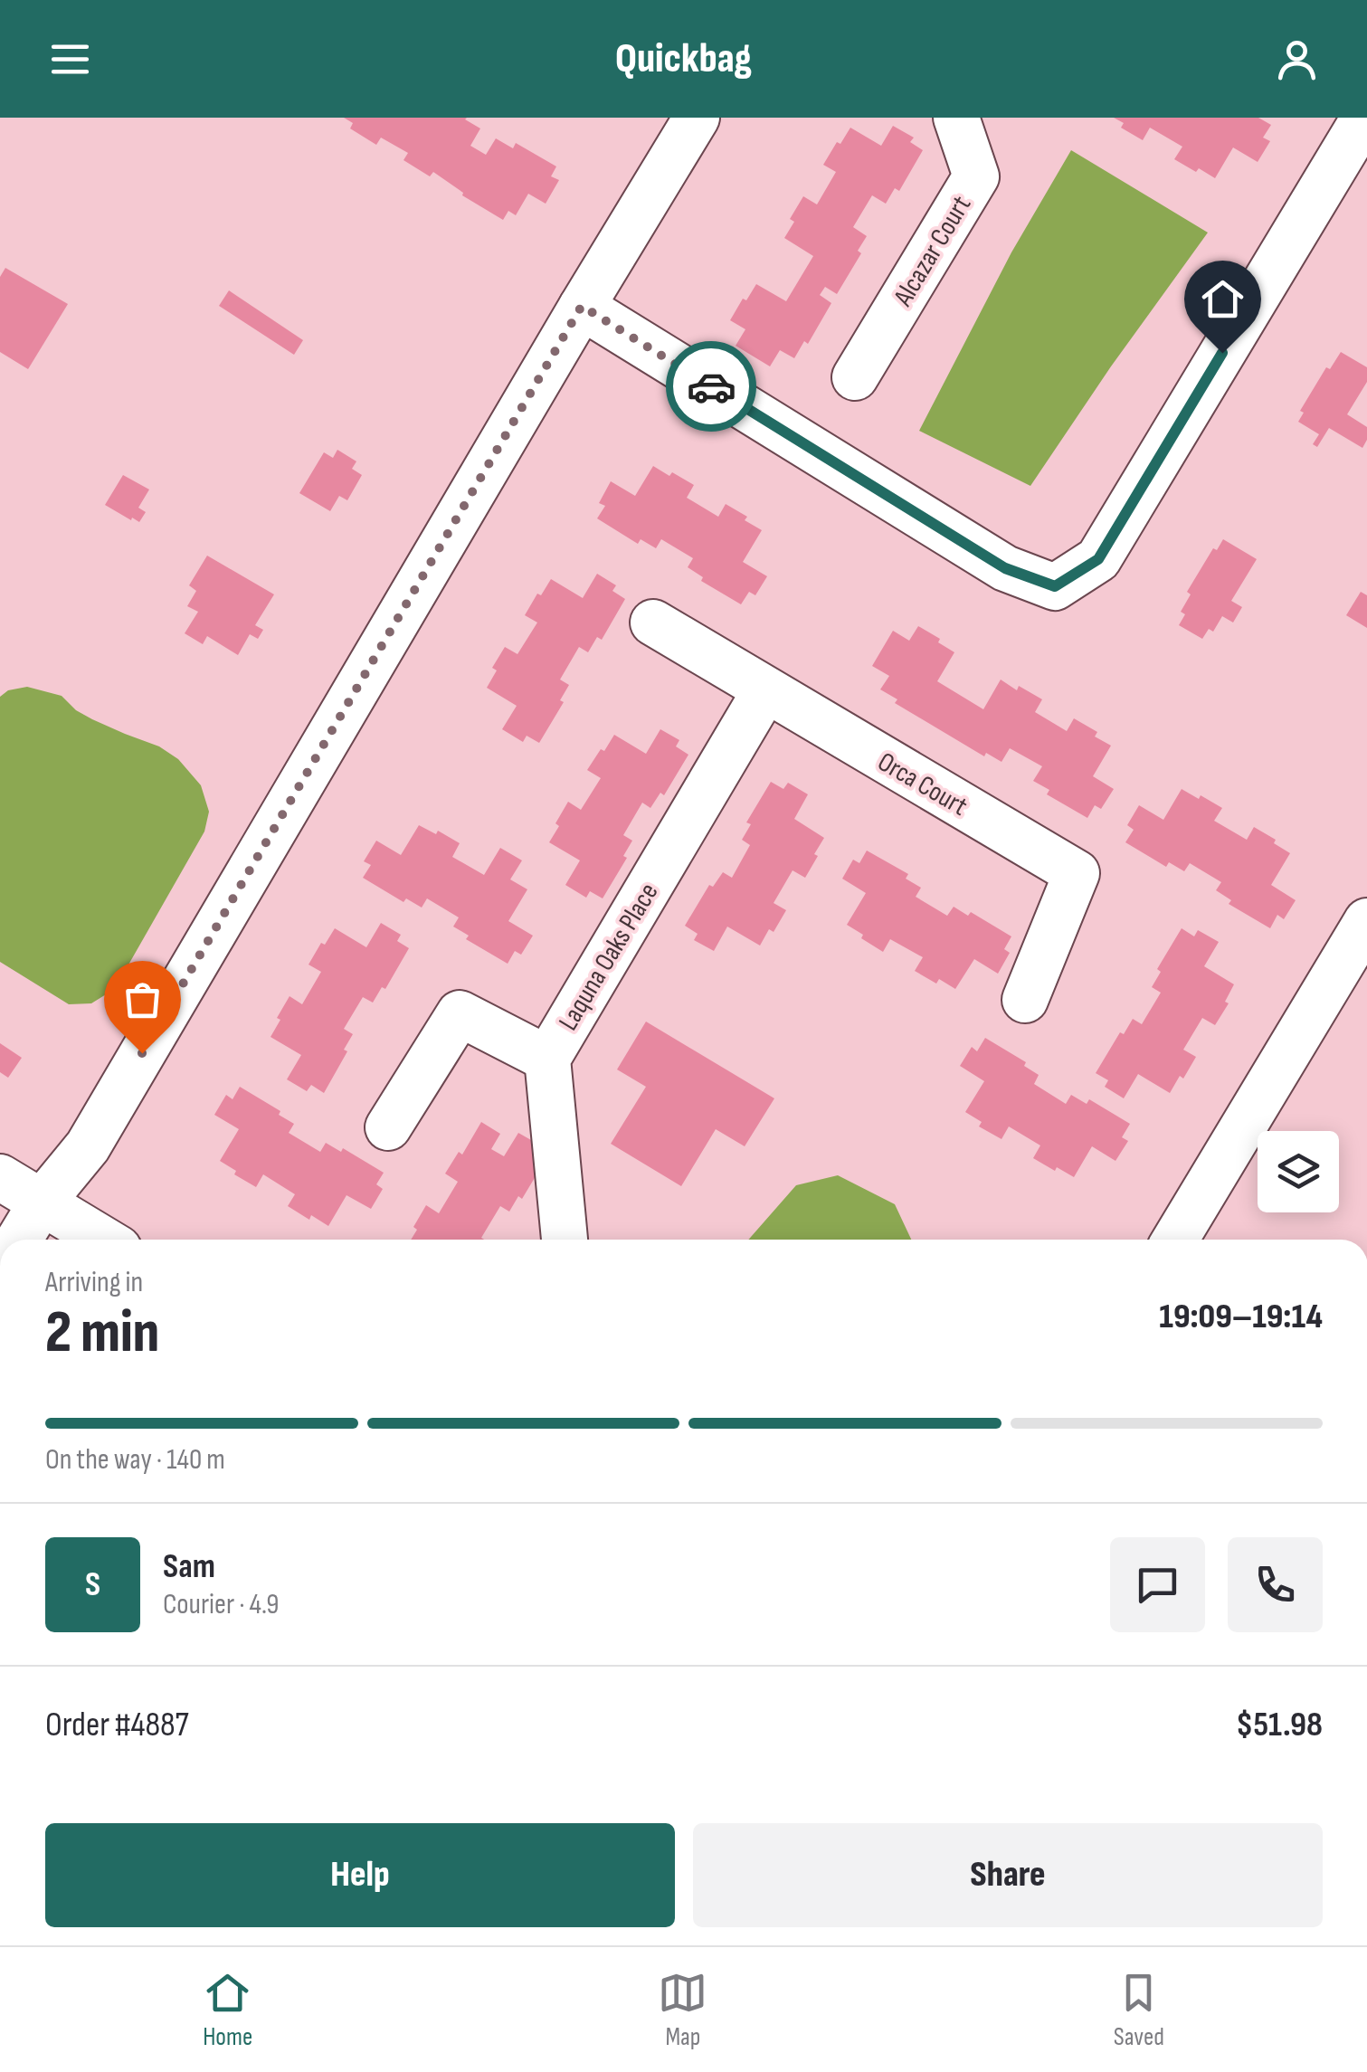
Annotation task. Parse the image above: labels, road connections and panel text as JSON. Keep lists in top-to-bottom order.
{
  "streets": {
    "street": ["Alcazar Court", "Orca Court", "Laquna Oaks Place"]
  },
  "crossings": [
    ["Orca Court", "Laquna Oaks Place"]
  ],
  "page": {
    "header": "Quickbag",
    "heading": ["2 min", "Arriving in", "19:09–19:14"],
    "panel": [
      "Sam",
      "Courier · 4.9",
      "Order #4887",
      "$51.98"
    ],
    "bar": "On the way · 140 m",
    "round": "S",
    "buttons": ["Help", "Share"],
    "tabs": ["Home", "Map", "Saved"]
  }
}
